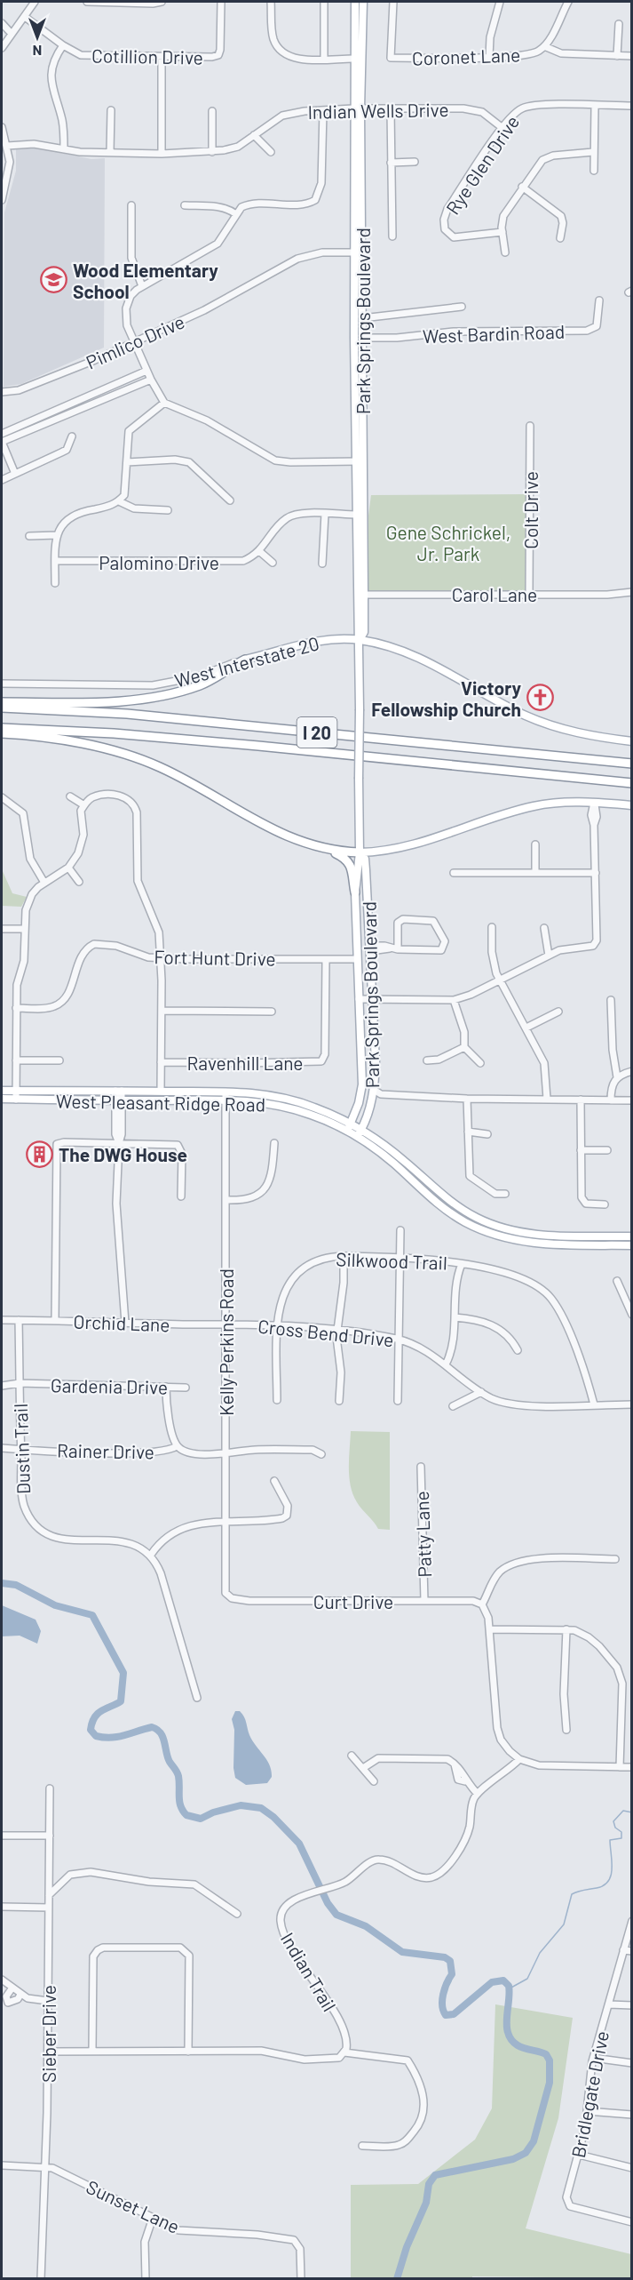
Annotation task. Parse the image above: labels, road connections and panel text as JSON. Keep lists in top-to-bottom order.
{
  "streets": {
    "highway": ["I 20"],
    "main road": ["Park Springs Boulevard", "West Interstate 20", "West Pleasant Ridge Road"],
    "street": [
      "Cotillion Drive",
      "Coronet Lane",
      "Indian Wells Drive",
      "Rye Glen Drive",
      "West Bardin Road",
      "Pimlico Drive",
      "Colt Drive",
      "Palomino Drive",
      "Carol Lane",
      "Fort Hunt Drive",
      "Ravenhill Lane",
      "Silkwood Trail",
      "Orchid Lane",
      "Cross Bend Drive",
      "Kelly Perkins Road",
      "Gardenia Drive",
      "Dustin Trail",
      "Rainer Drive",
      "Patty Lane",
      "Curt Drive",
      "Indian Trail",
      "Sieber Drive",
      "Bridlegate Drive",
      "Sunset Lane"
    ]
  },
  "crossings": [
    ["Indian Wells Drive", "Rye Glen Drive"],
    ["Indian Wells Drive", "Park Springs Boulevard"],
    ["Park Springs Boulevard", "West Bardin Road"],
    ["Park Springs Boulevard", "Pimlico Drive"],
    ["Park Springs Boulevard", "Palomino Drive"],
    ["Park Springs Boulevard", "Carol Lane"],
    ["Park Springs Boulevard", "West Interstate 20"],
    ["Park Springs Boulevard", "Fort Hunt Drive"],
    ["Park Springs Boulevard", "West Pleasant Ridge Road"],
    ["Colt Drive", "Carol Lane"],
    ["Fort Hunt Drive", "Ravenhill Lane"],
    ["West Pleasant Ridge Road", "Kelly Perkins Road"],
    ["Silkwood Trail", "Cross Bend Drive"],
    ["Orchid Lane", "Cross Bend Drive"],
    ["Orchid Lane", "Kelly Perkins Road"],
    ["Orchid Lane", "Dustin Trail"],
    ["Cross Bend Drive", "Kelly Perkins Road"],
    ["Kelly Perkins Road", "Curt Drive"],
    ["Gardenia Drive", "Dustin Trail"],
    ["Dustin Trail", "Rainer Drive"],
    ["Patty Lane", "Curt Drive"],
    ["Sieber Drive", "Sunset Lane"]
  ],
  "parks": ["Gene Schrickel, Jr. Park"],
  "places": {
    "school or university": ["Wood Elementary School"],
    "church": ["Victory Fellowship Church"],
    "building": ["The DWG House"]
  },
  "north": "bottom"
}
